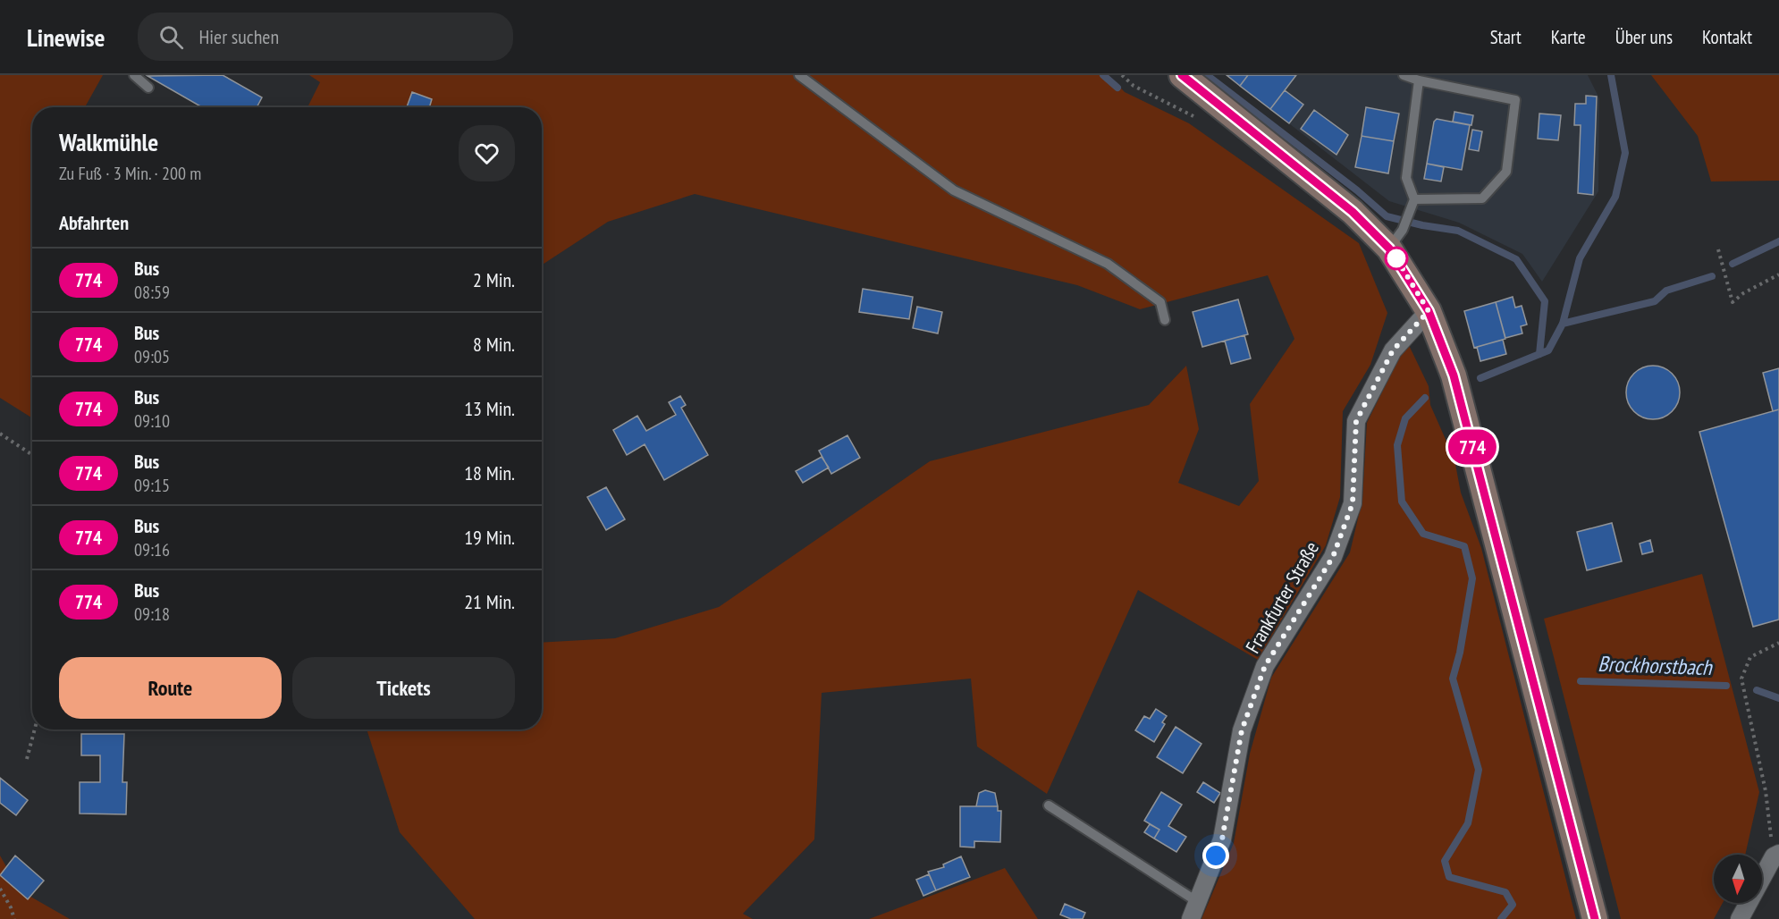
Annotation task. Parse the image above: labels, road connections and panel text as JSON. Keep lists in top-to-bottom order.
{
  "streets": {
    "street": ["Frankfurter Straße"]
  },
  "water": ["Brockhorstbach"],
  "lines": ["bus line 774"],
  "north": "bottom",
  "page": {
    "header": "Linewise",
    "search": "Hier suchen",
    "nav": [
      "Start",
      "Karte",
      "Über uns",
      "Kontakt"
    ],
    "on_map": "774",
    "heading": [
      ["Walkmühle", "Zu Fuß · 3 Min. · 200 m"],
      "Abfahrten"
    ],
    "list": [
      {
        "mark": "774",
        "name": "Bus",
        "note": "08:59",
        "value": "2 Min."
      },
      {
        "mark": "774",
        "name": "Bus",
        "note": "09:05",
        "value": "8 Min."
      },
      {
        "mark": "774",
        "name": "Bus",
        "note": "09:10",
        "value": "13 Min."
      },
      {
        "mark": "774",
        "name": "Bus",
        "note": "09:15",
        "value": "18 Min."
      },
      {
        "mark": "774",
        "name": "Bus",
        "note": "09:16",
        "value": "19 Min."
      },
      {
        "mark": "774",
        "name": "Bus",
        "note": "09:18",
        "value": "21 Min."
      }
    ],
    "buttons": ["Route", "Tickets"]
  }
}
